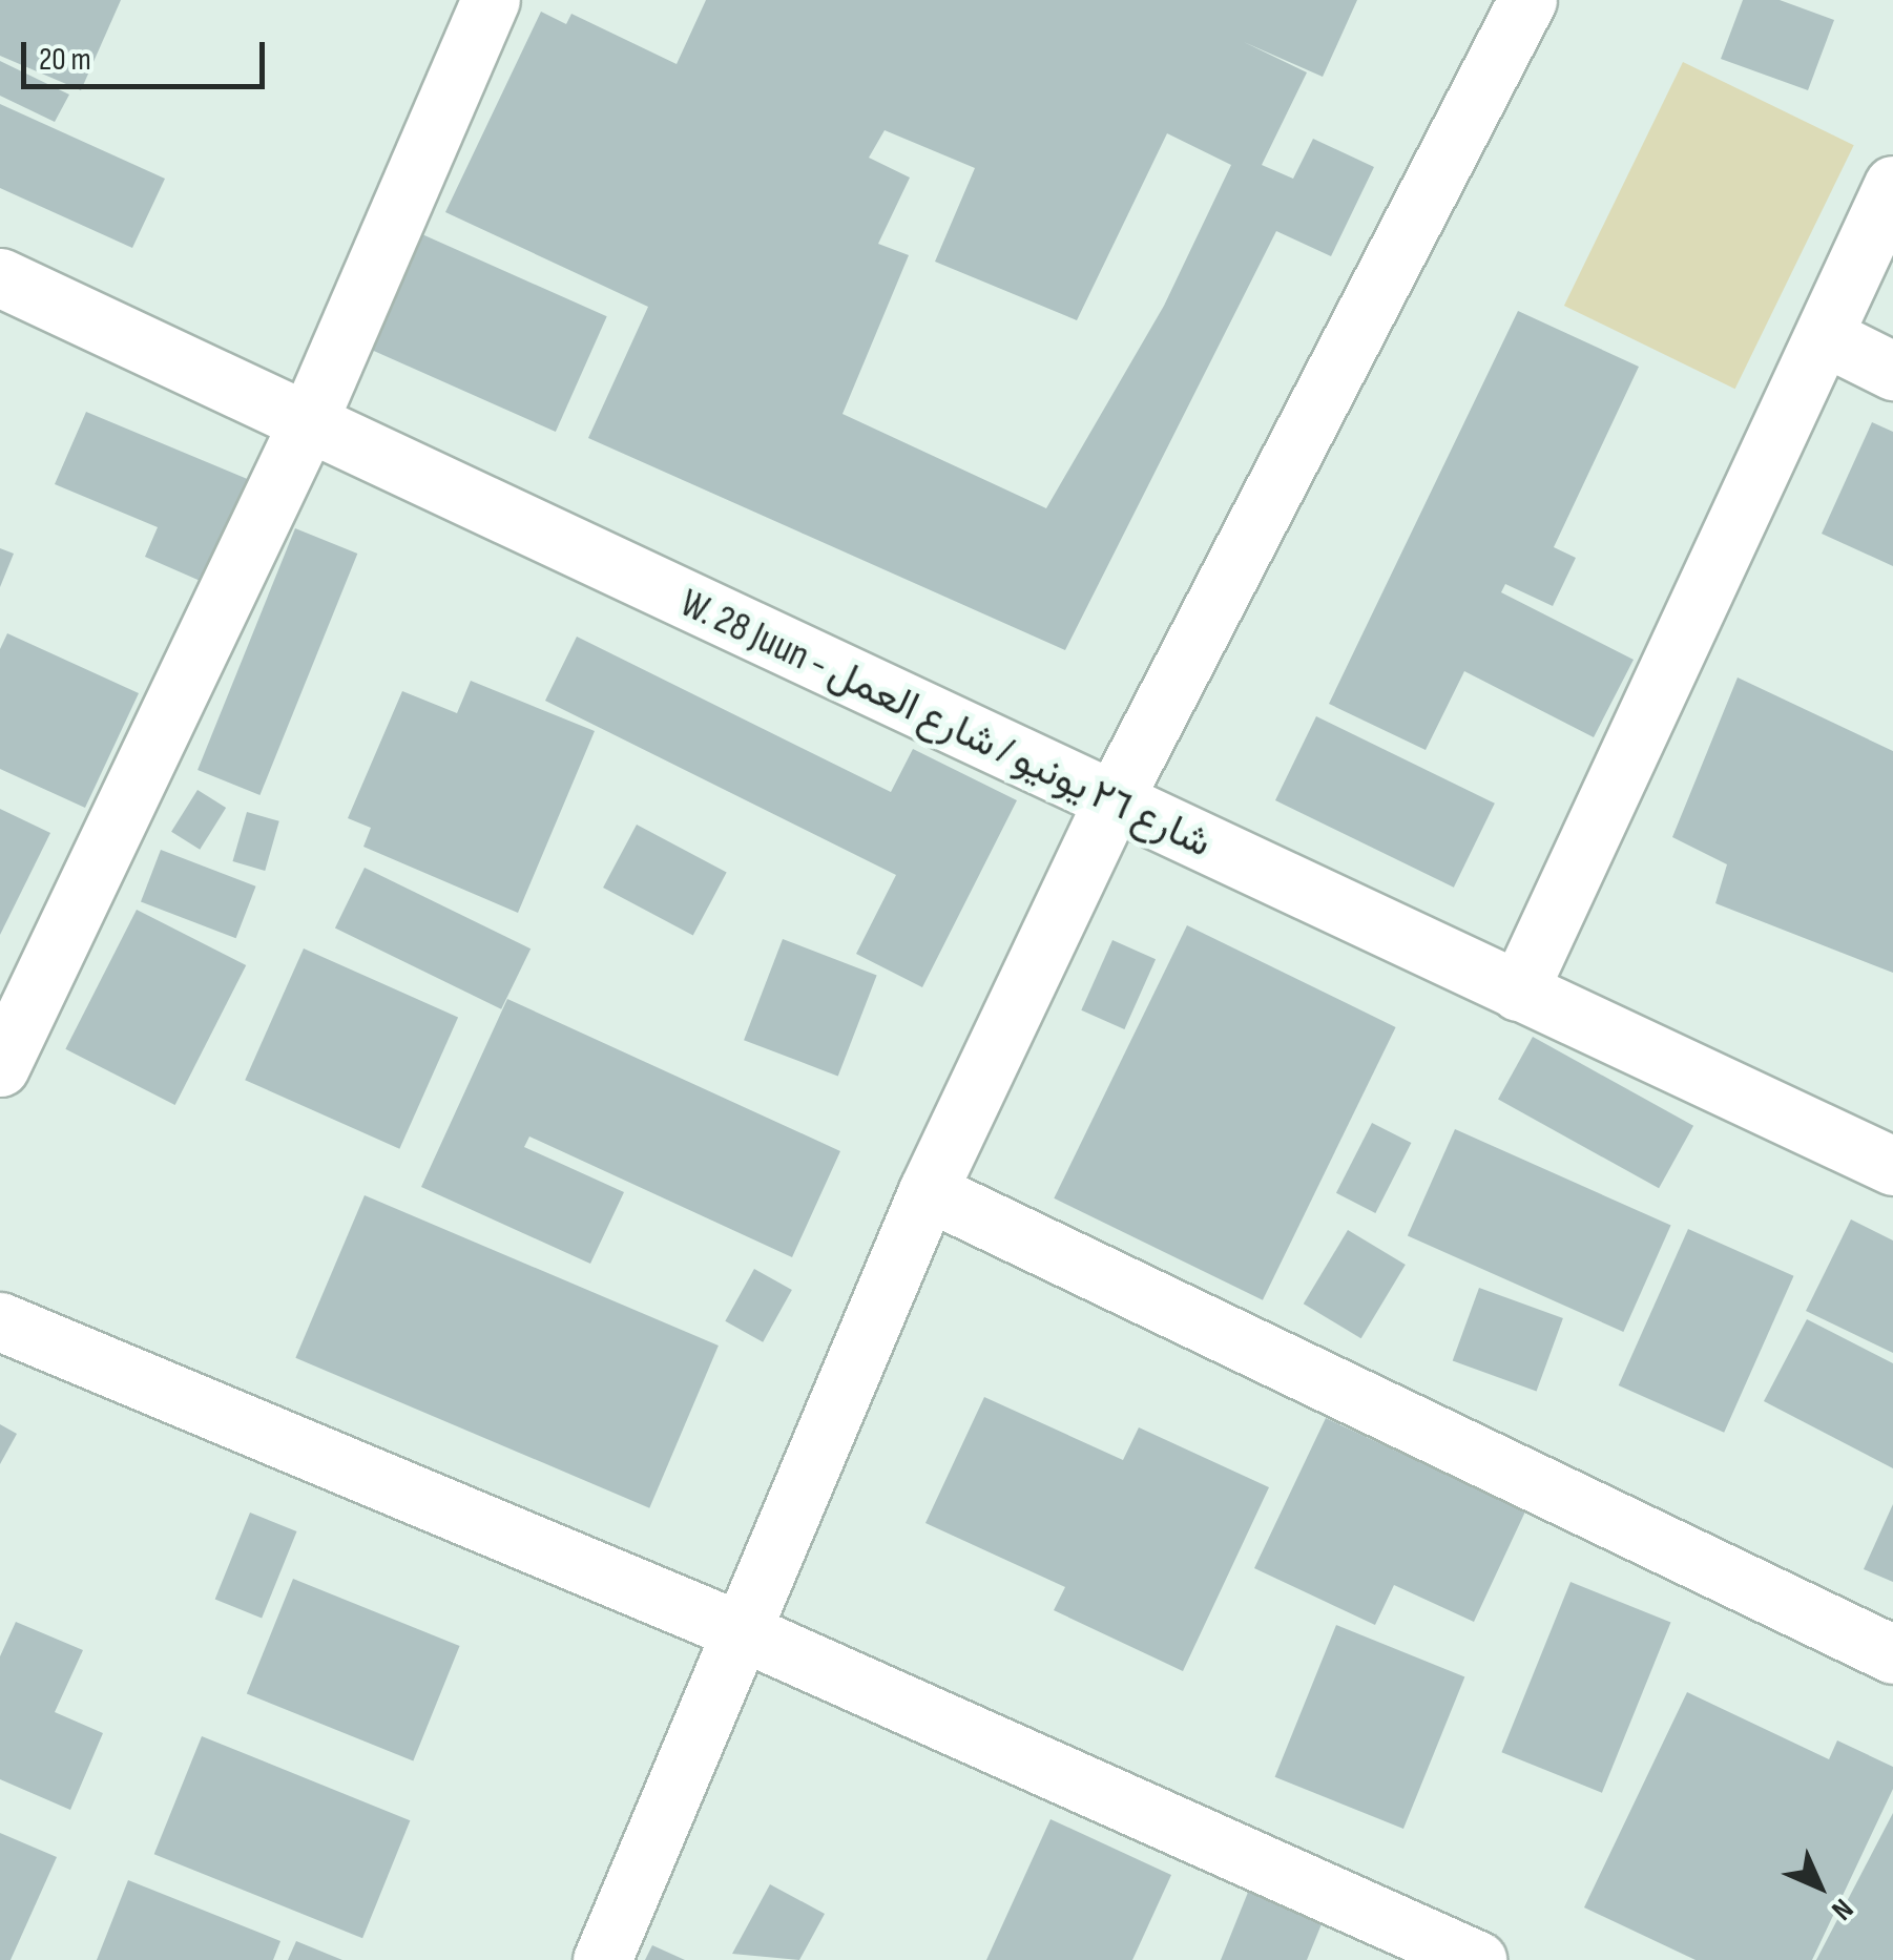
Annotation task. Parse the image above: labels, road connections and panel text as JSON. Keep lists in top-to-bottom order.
{
  "streets": {
    "street": ["W. 28 Juun - شارع ٢٦ يونيو / شارع العمل"]
  },
  "scale_bar": "20 m",
  "north": "bottom right"
}
